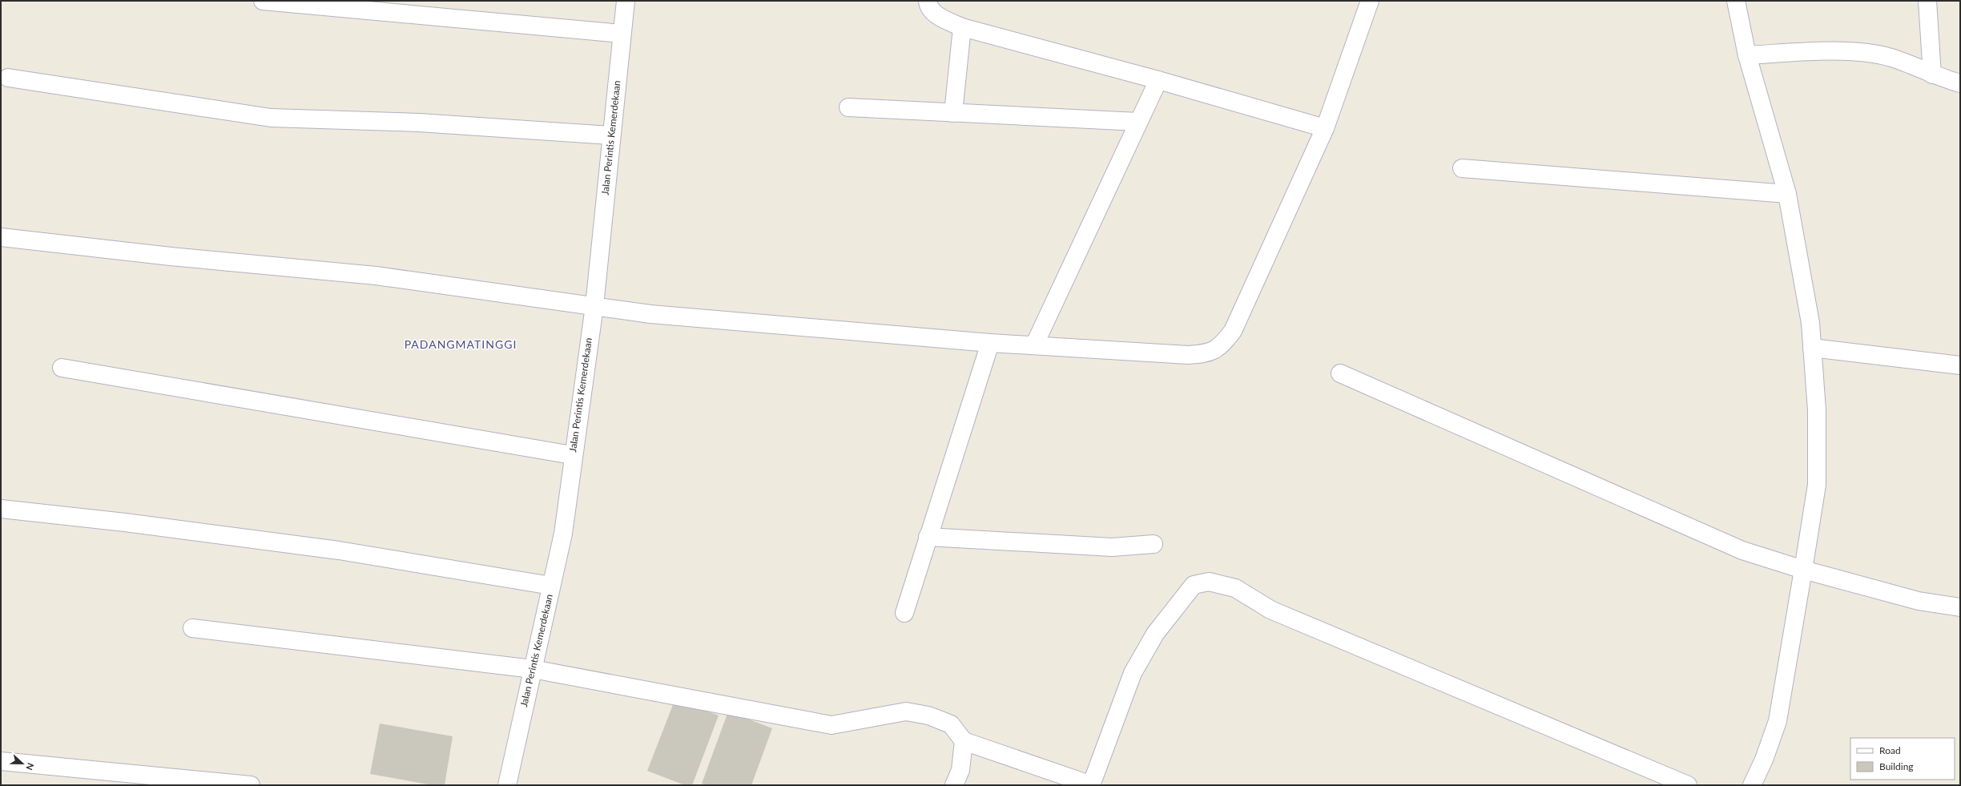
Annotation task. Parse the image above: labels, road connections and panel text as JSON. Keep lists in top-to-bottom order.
{
  "streets": {
    "street": ["Jalan Perintis Kemerdekaan"]
  },
  "districts": ["PADANGMATINGGI"],
  "legend": ["Road", "Building"],
  "north": "right"
}
